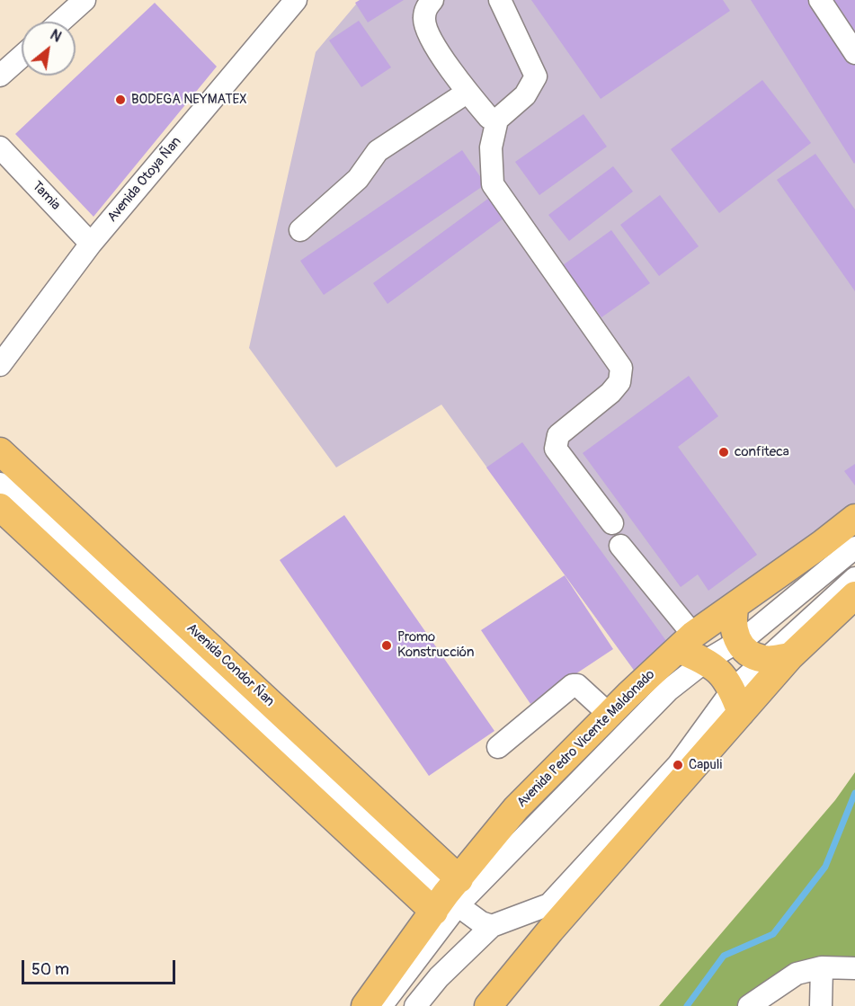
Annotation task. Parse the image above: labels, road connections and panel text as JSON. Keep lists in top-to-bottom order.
{
  "streets": {
    "main road": ["Avenida Condor Ñan", "Avenida Pedro Vicente Maldonado"],
    "street": ["Avenida Otoya Ñan", "Tamia"]
  },
  "crossings": [
    ["Avenida Otoya Ñan", "Tamia"],
    ["Avenida Condor Ñan", "Avenida Pedro Vicente Maldonado"]
  ],
  "places": [
    "BODEGA NEYMATEX",
    "confiteca",
    "Promo Konstrucción",
    "Capuli"
  ],
  "scale_bar": "50 m",
  "north": "top right"
}
